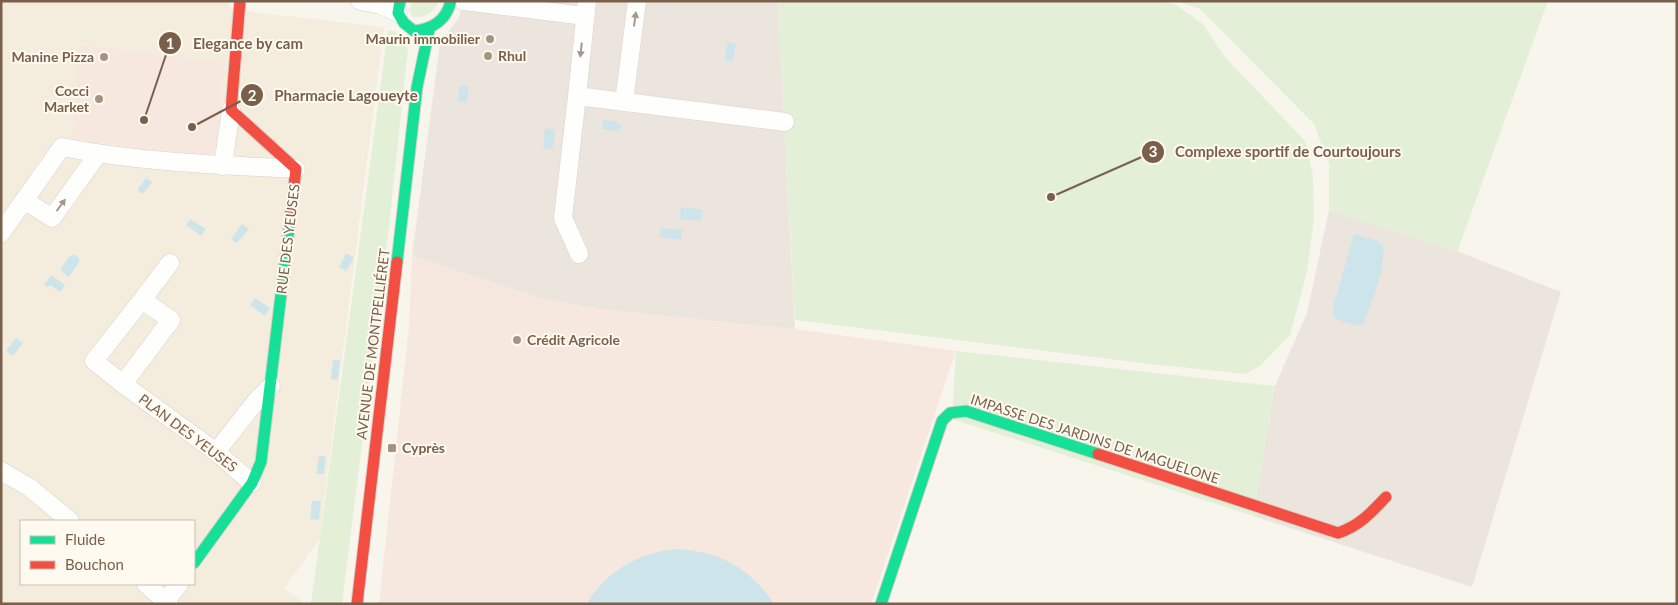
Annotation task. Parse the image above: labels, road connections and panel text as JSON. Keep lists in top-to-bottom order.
{
  "streets": {
    "street": [
      "RUE DES YEUSES",
      "AVENUE DE MONTPELLIÉRET",
      "PLAN DES YEUSES",
      "IMPASSE DES JARDINS DE MAGUELONE"
    ]
  },
  "crossings": [
    ["RUE DES YEUSES", "PLAN DES YEUSES"]
  ],
  "places": {
    "other": [
      "Maurin immobilier",
      "Rhul",
      "Manine Pizza",
      "Cocci Market",
      "Elegance by cam",
      "Pharmacie Lagoueyte",
      "Complexe sportif de Courtoujours",
      "Crédit Agricole"
    ],
    "transit": ["Cyprès"]
  },
  "legend": ["Fluide", "Bouchon"]
}
